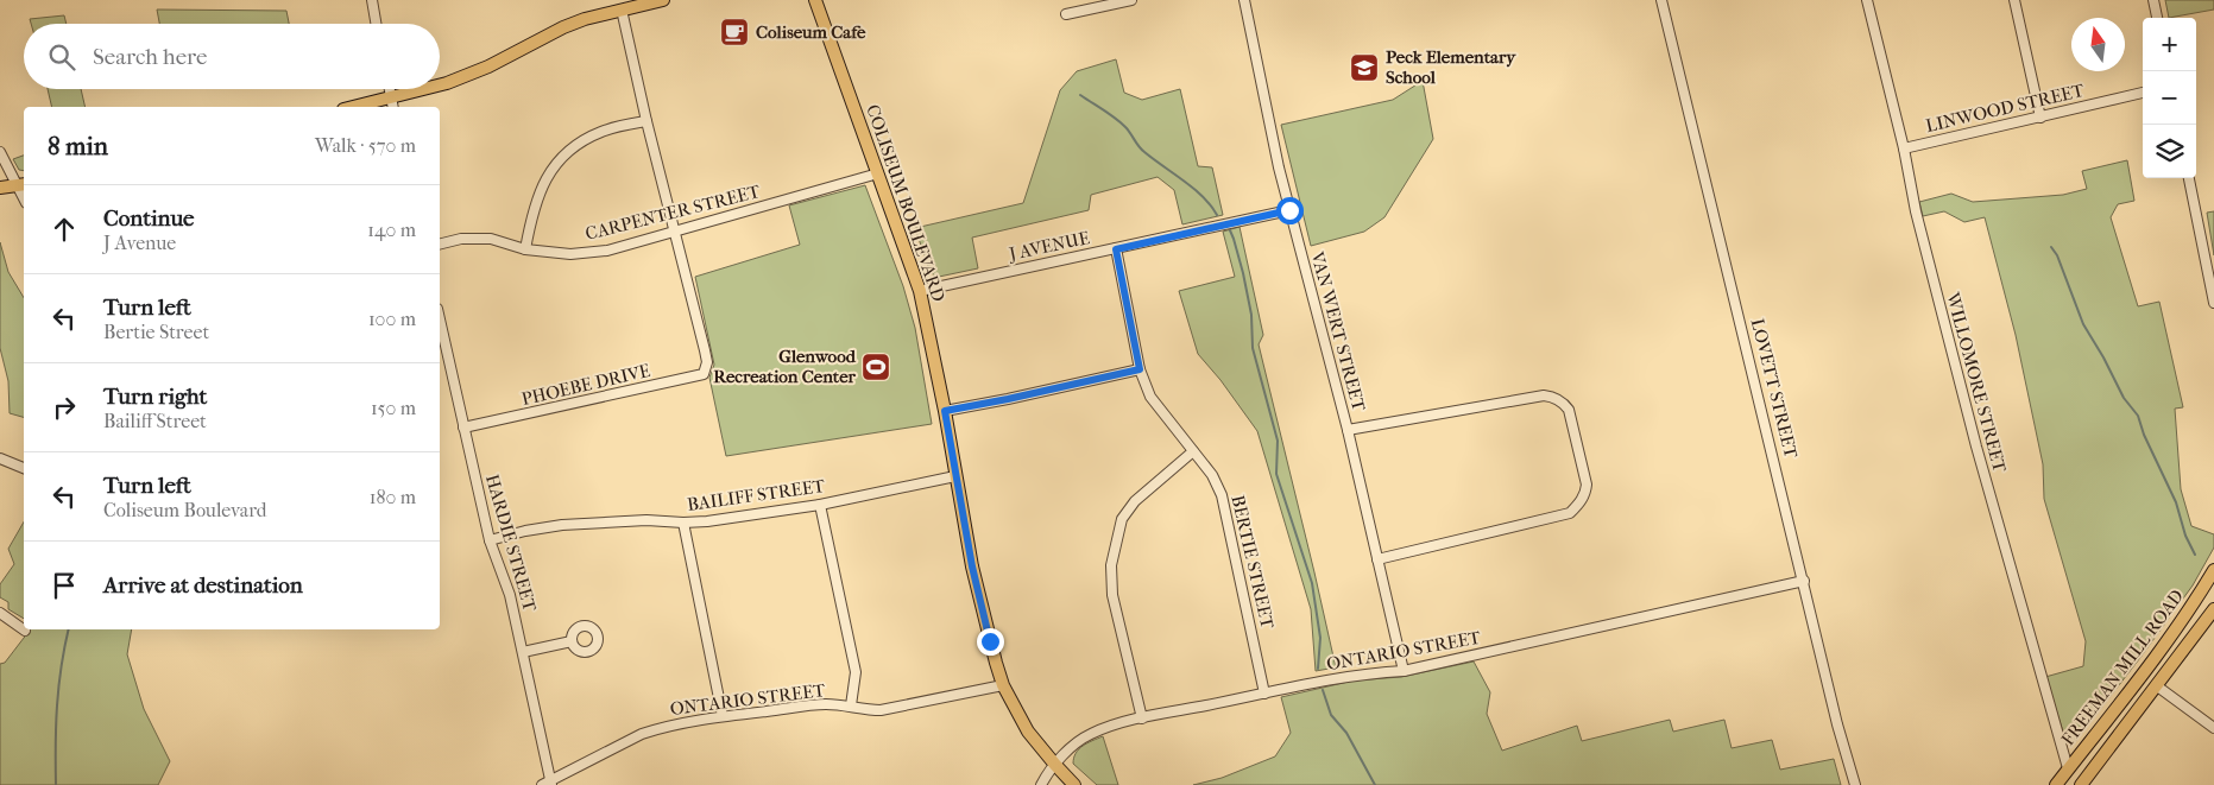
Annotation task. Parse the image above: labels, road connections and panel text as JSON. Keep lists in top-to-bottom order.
{
  "streets": {
    "main road": ["COLISEUM BOULEVARD", "FREEMAN MILL ROAD"],
    "street": [
      "LINWOOD STREET",
      "CARPENTER STREET",
      "J AVENUE",
      "VAN WERT STREET",
      "WILLOMORE STREET",
      "PHOEBE DRIVE",
      "LOVETT STREET",
      "BAILIFF STREET",
      "HARDIE STREET",
      "BERTIE STREET",
      "ONTARIO STREET"
    ]
  },
  "crossings": [
    ["LINWOOD STREET", "WILLOMORE STREET"],
    ["COLISEUM BOULEVARD", "CARPENTER STREET"],
    ["COLISEUM BOULEVARD", "J AVENUE"],
    ["COLISEUM BOULEVARD", "BAILIFF STREET"],
    ["COLISEUM BOULEVARD", "ONTARIO STREET"],
    ["CARPENTER STREET", "PHOEBE DRIVE"],
    ["J AVENUE", "VAN WERT STREET"],
    ["J AVENUE", "BERTIE STREET"],
    ["VAN WERT STREET", "ONTARIO STREET"],
    ["WILLOMORE STREET", "FREEMAN MILL ROAD"],
    ["PHOEBE DRIVE", "HARDIE STREET"],
    ["LOVETT STREET", "ONTARIO STREET"],
    ["BAILIFF STREET", "HARDIE STREET"],
    ["HARDIE STREET", "ONTARIO STREET"],
    ["BERTIE STREET", "ONTARIO STREET"]
  ],
  "places": {
    "cafe": ["Coliseum Cafe"],
    "school or university": ["Peck Elementary School"],
    "sports": ["Glenwood Recreation Center"]
  },
  "north": "top",
  "page": {
    "map_buttons": ["+", "−"],
    "search": "Search here",
    "heading": ["8 min", "Walk · 570 m"],
    "list": [
      ["Continue", "J Avenue", "140 m"],
      ["Turn left", "Bertie Street", "100 m"],
      ["Turn right", "Bailiff Street", "150 m"],
      ["Turn left", "Coliseum Boulevard", "180 m"],
      "Arrive at destination"
    ]
  }
}
